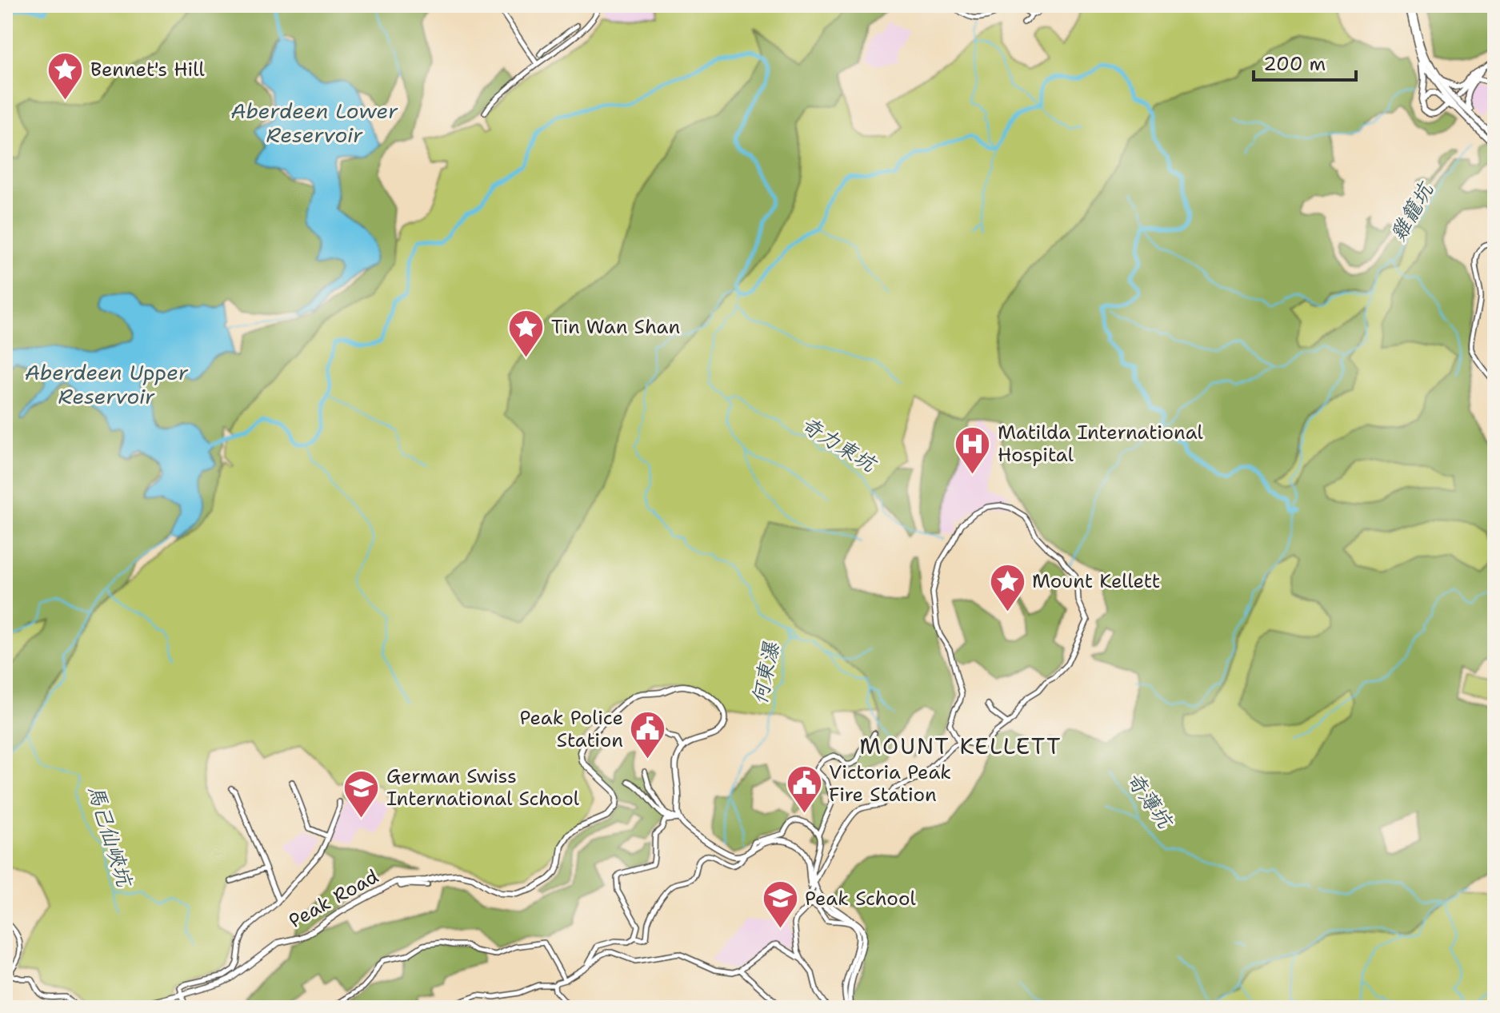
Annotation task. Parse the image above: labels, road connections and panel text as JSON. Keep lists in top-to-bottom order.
{
  "streets": {
    "main road": ["Peak Road"]
  },
  "districts": ["MOUNT KELLETT"],
  "water": [
    "Aberdeen Lower Reservoir",
    "雞籠坑",
    "Aberdeen Upper Reservoir",
    "奇力東坑",
    "何東瀑",
    "奇薄坑",
    "馬己仙峽坑"
  ],
  "places": {
    "place": ["Bennet's Hill", "Tin Wan Shan", "Mount Kellett"],
    "hospital": ["Matilda International Hospital"],
    "public building": ["Peak Police Station", "Victoria Peak Fire Station"],
    "school or university": ["German Swiss International School", "Peak School"]
  },
  "scale_bar": "200 m"
}
